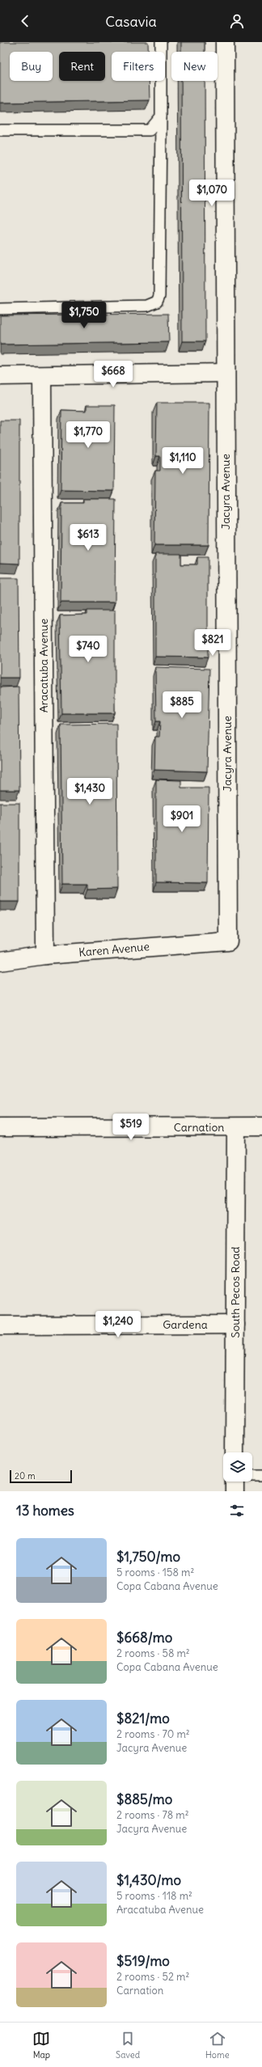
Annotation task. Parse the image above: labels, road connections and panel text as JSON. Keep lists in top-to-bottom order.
{
  "streets": {
    "street": [
      "Jacyra Avenue",
      "Aracatuba Avenue",
      "Karen Avenue",
      "Carnation",
      "South Pecos Road",
      "Gardena"
    ]
  },
  "crossings": [
    ["Jacyra Avenue", "Karen Avenue"],
    ["Aracatuba Avenue", "Karen Avenue"],
    ["Carnation", "South Pecos Road"],
    ["South Pecos Road", "Gardena"]
  ],
  "scale_bar": "20 m",
  "page": {
    "header": "Casavia",
    "chip": [
      "Buy",
      "Rent",
      "Filters",
      "New"
    ],
    "price": [
      "$1,070",
      "$1,750",
      "$668",
      "$1,770",
      "$1,110",
      "$613",
      "$821",
      "$740",
      "$885",
      "$1,430",
      "$901",
      "$519",
      "$1,240"
    ],
    "scale": "20 m",
    "heading": "13 homes",
    "list": [
      {
        "name": "$1,750/mo",
        "note": "5 rooms · 158 m² · Copa Cabana Avenue"
      },
      {
        "name": "$668/mo",
        "note": "2 rooms · 58 m² · Copa Cabana Avenue"
      },
      {
        "name": "$821/mo",
        "note": "2 rooms · 70 m² · Jacyra Avenue"
      },
      {
        "name": "$885/mo",
        "note": "2 rooms · 78 m² · Jacyra Avenue"
      },
      {
        "name": "$1,430/mo",
        "note": "5 rooms · 118 m² · Aracatuba Avenue"
      },
      {
        "name": "$519/mo",
        "note": "2 rooms · 52 m² · Carnation"
      }
    ],
    "tabs": ["Map", "Saved", "Home"]
  }
}
